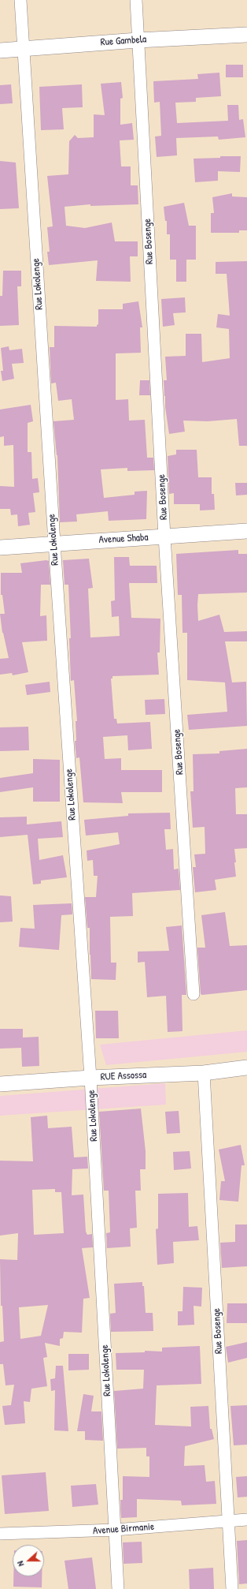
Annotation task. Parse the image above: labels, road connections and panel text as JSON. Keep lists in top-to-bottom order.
{
  "streets": {
    "street": [
      "Rue Gambela",
      "Rue Bosenge",
      "Rue Lokolenge",
      "Avenue Shaba",
      "RUE Assossa",
      "Avenue Birmanie"
    ]
  },
  "crossings": [
    ["Rue Gambela", "Rue Bosenge"],
    ["Rue Gambela", "Rue Lokolenge"],
    ["Rue Bosenge", "Avenue Shaba"],
    ["Rue Bosenge", "RUE Assossa"],
    ["Rue Bosenge", "Avenue Birmanie"],
    ["Rue Lokolenge", "Avenue Shaba"],
    ["Rue Lokolenge", "RUE Assossa"],
    ["Rue Lokolenge", "Avenue Birmanie"]
  ],
  "north": "left"
}
